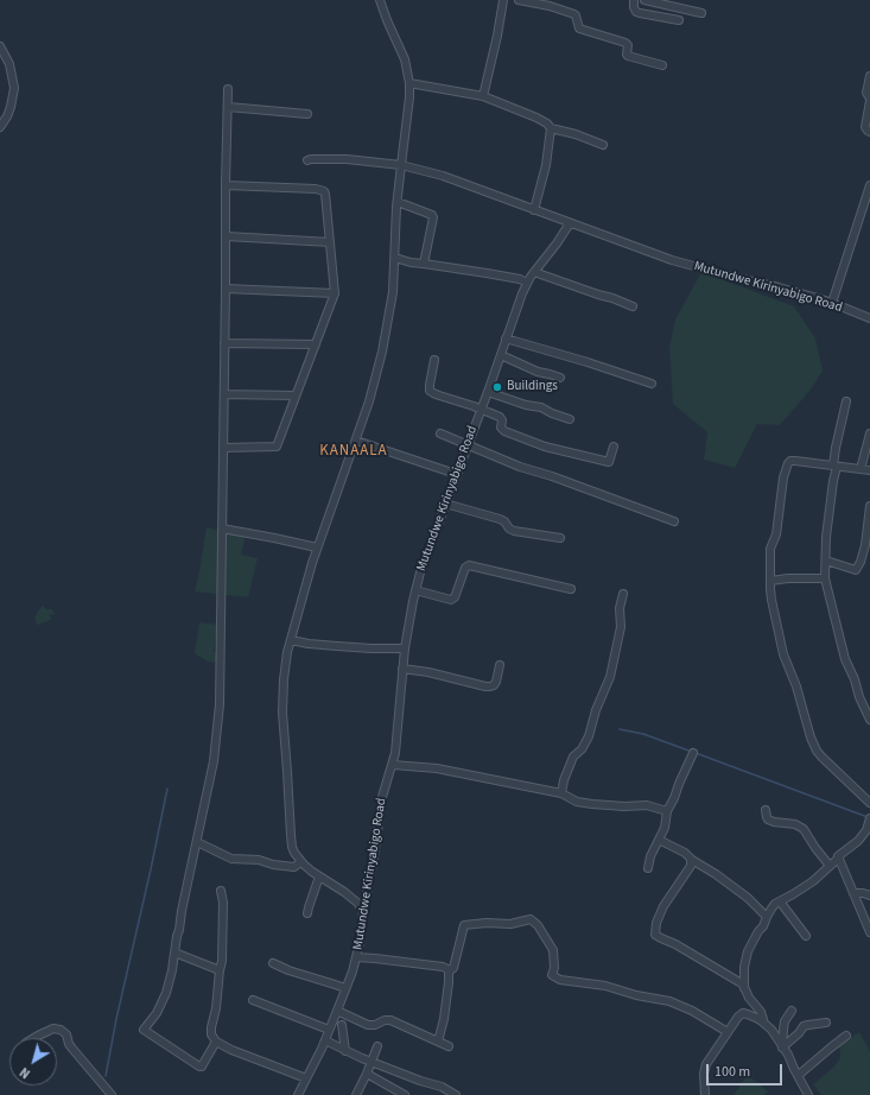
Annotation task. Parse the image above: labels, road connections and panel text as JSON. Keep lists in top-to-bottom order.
{
  "streets": {
    "street": ["Mutundwe Kirinyabigo Road"]
  },
  "districts": ["KANAALA"],
  "places": ["Buildings"],
  "scale_bar": "100 m",
  "north": "bottom left"
}
